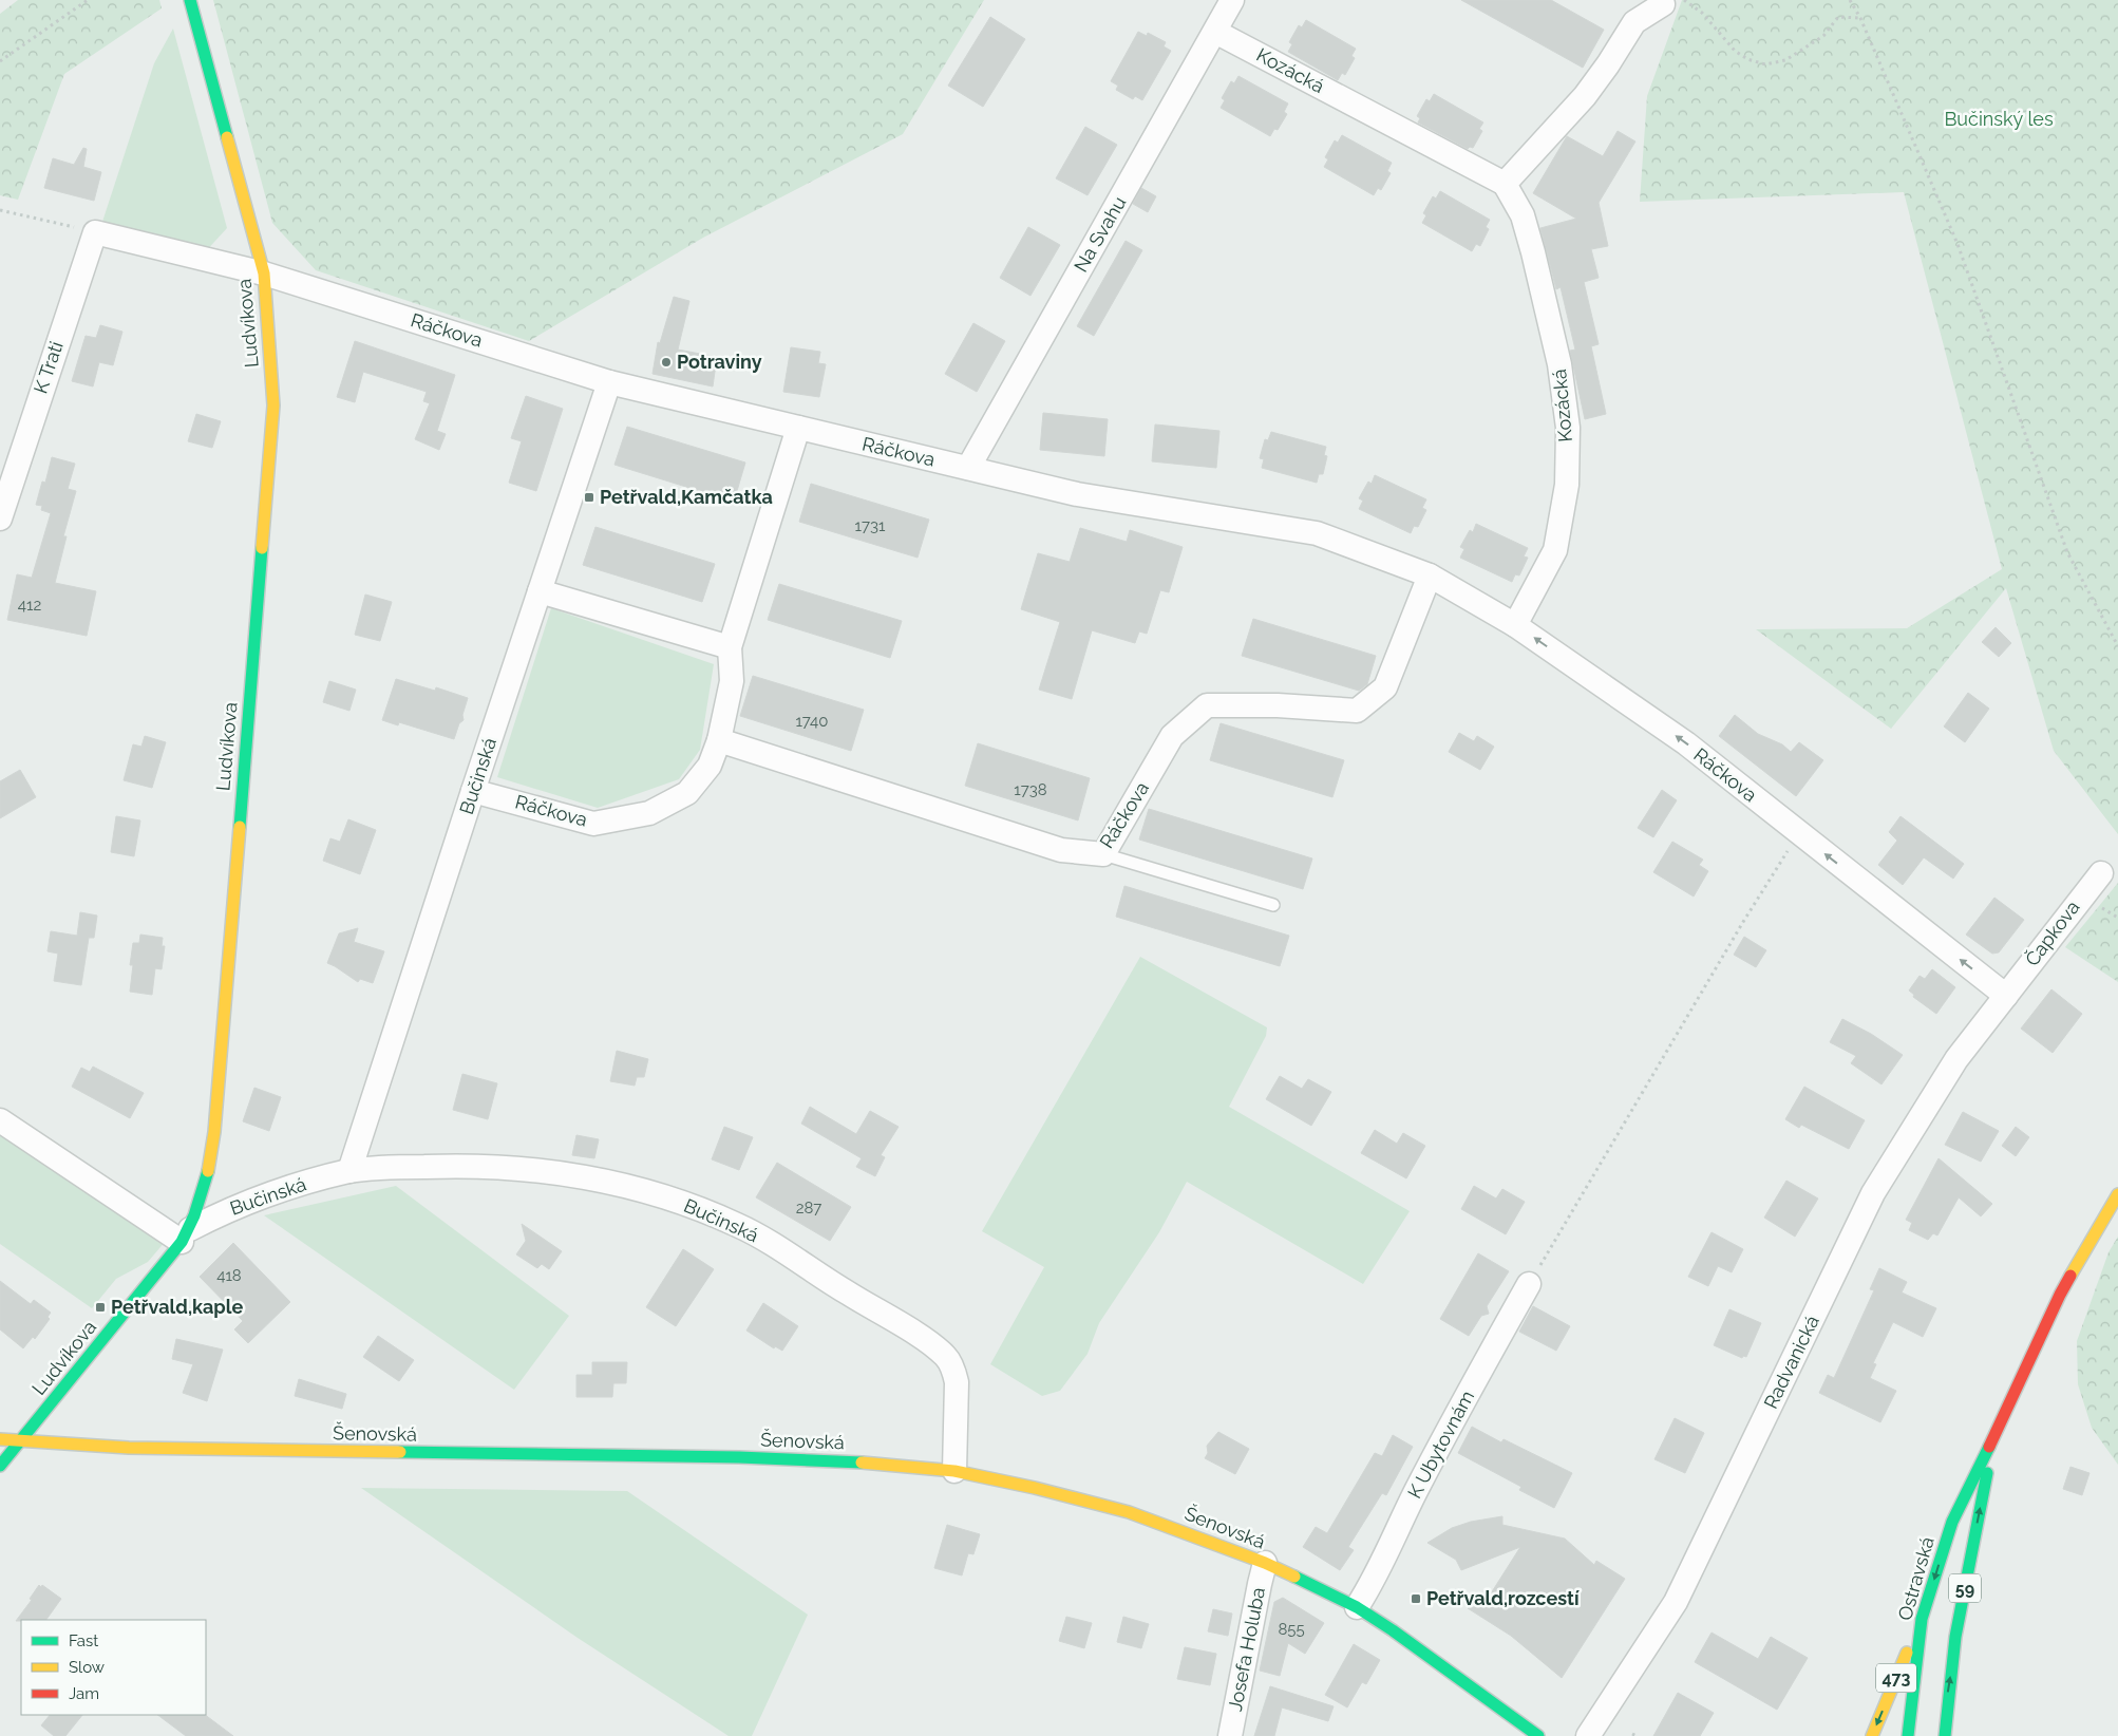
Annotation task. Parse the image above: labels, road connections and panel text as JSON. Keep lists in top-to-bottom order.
{
  "streets": {
    "main road": [
      "Ludvíkova",
      "Šenovská",
      "Ostravská",
      "59",
      "473"
    ],
    "street": [
      "Kozácká",
      "Na Svahu",
      "Ráčkova",
      "K Trati",
      "Bučinská",
      "Čapkova",
      "Radvanická",
      "K Ubytovnám",
      "Josefa Holuba"
    ]
  },
  "crossings": [
    ["Kozácká", "Na Svahu"],
    ["Kozácká", "Ráčkova"],
    ["Na Svahu", "Ráčkova"],
    ["Ludvíkova", "Ráčkova"],
    ["Ludvíkova", "Bučinská"],
    ["Ludvíkova", "Šenovská"],
    ["Ráčkova", "K Trati"],
    ["Ráčkova", "Bučinská"],
    ["Ráčkova", "Čapkova"],
    ["Ráčkova", "Radvanická"],
    ["Bučinská", "Šenovská"],
    ["Čapkova", "Radvanická"],
    ["Šenovská", "K Ubytovnám"],
    ["Šenovská", "Josefa Holuba"],
    ["Ostravská", "473"]
  ],
  "parks": ["Bučinský les"],
  "places": {
    "other": ["Potraviny"],
    "transit": ["Petřvald,Kamčatka", "Petřvald,kaple", "Petřvald,rozcestí"]
  },
  "house_numbers": [
    "1731",
    "412",
    "1740",
    "1738",
    "287",
    "418",
    "855"
  ],
  "legend": ["Fast", "Slow", "Jam"]
}
